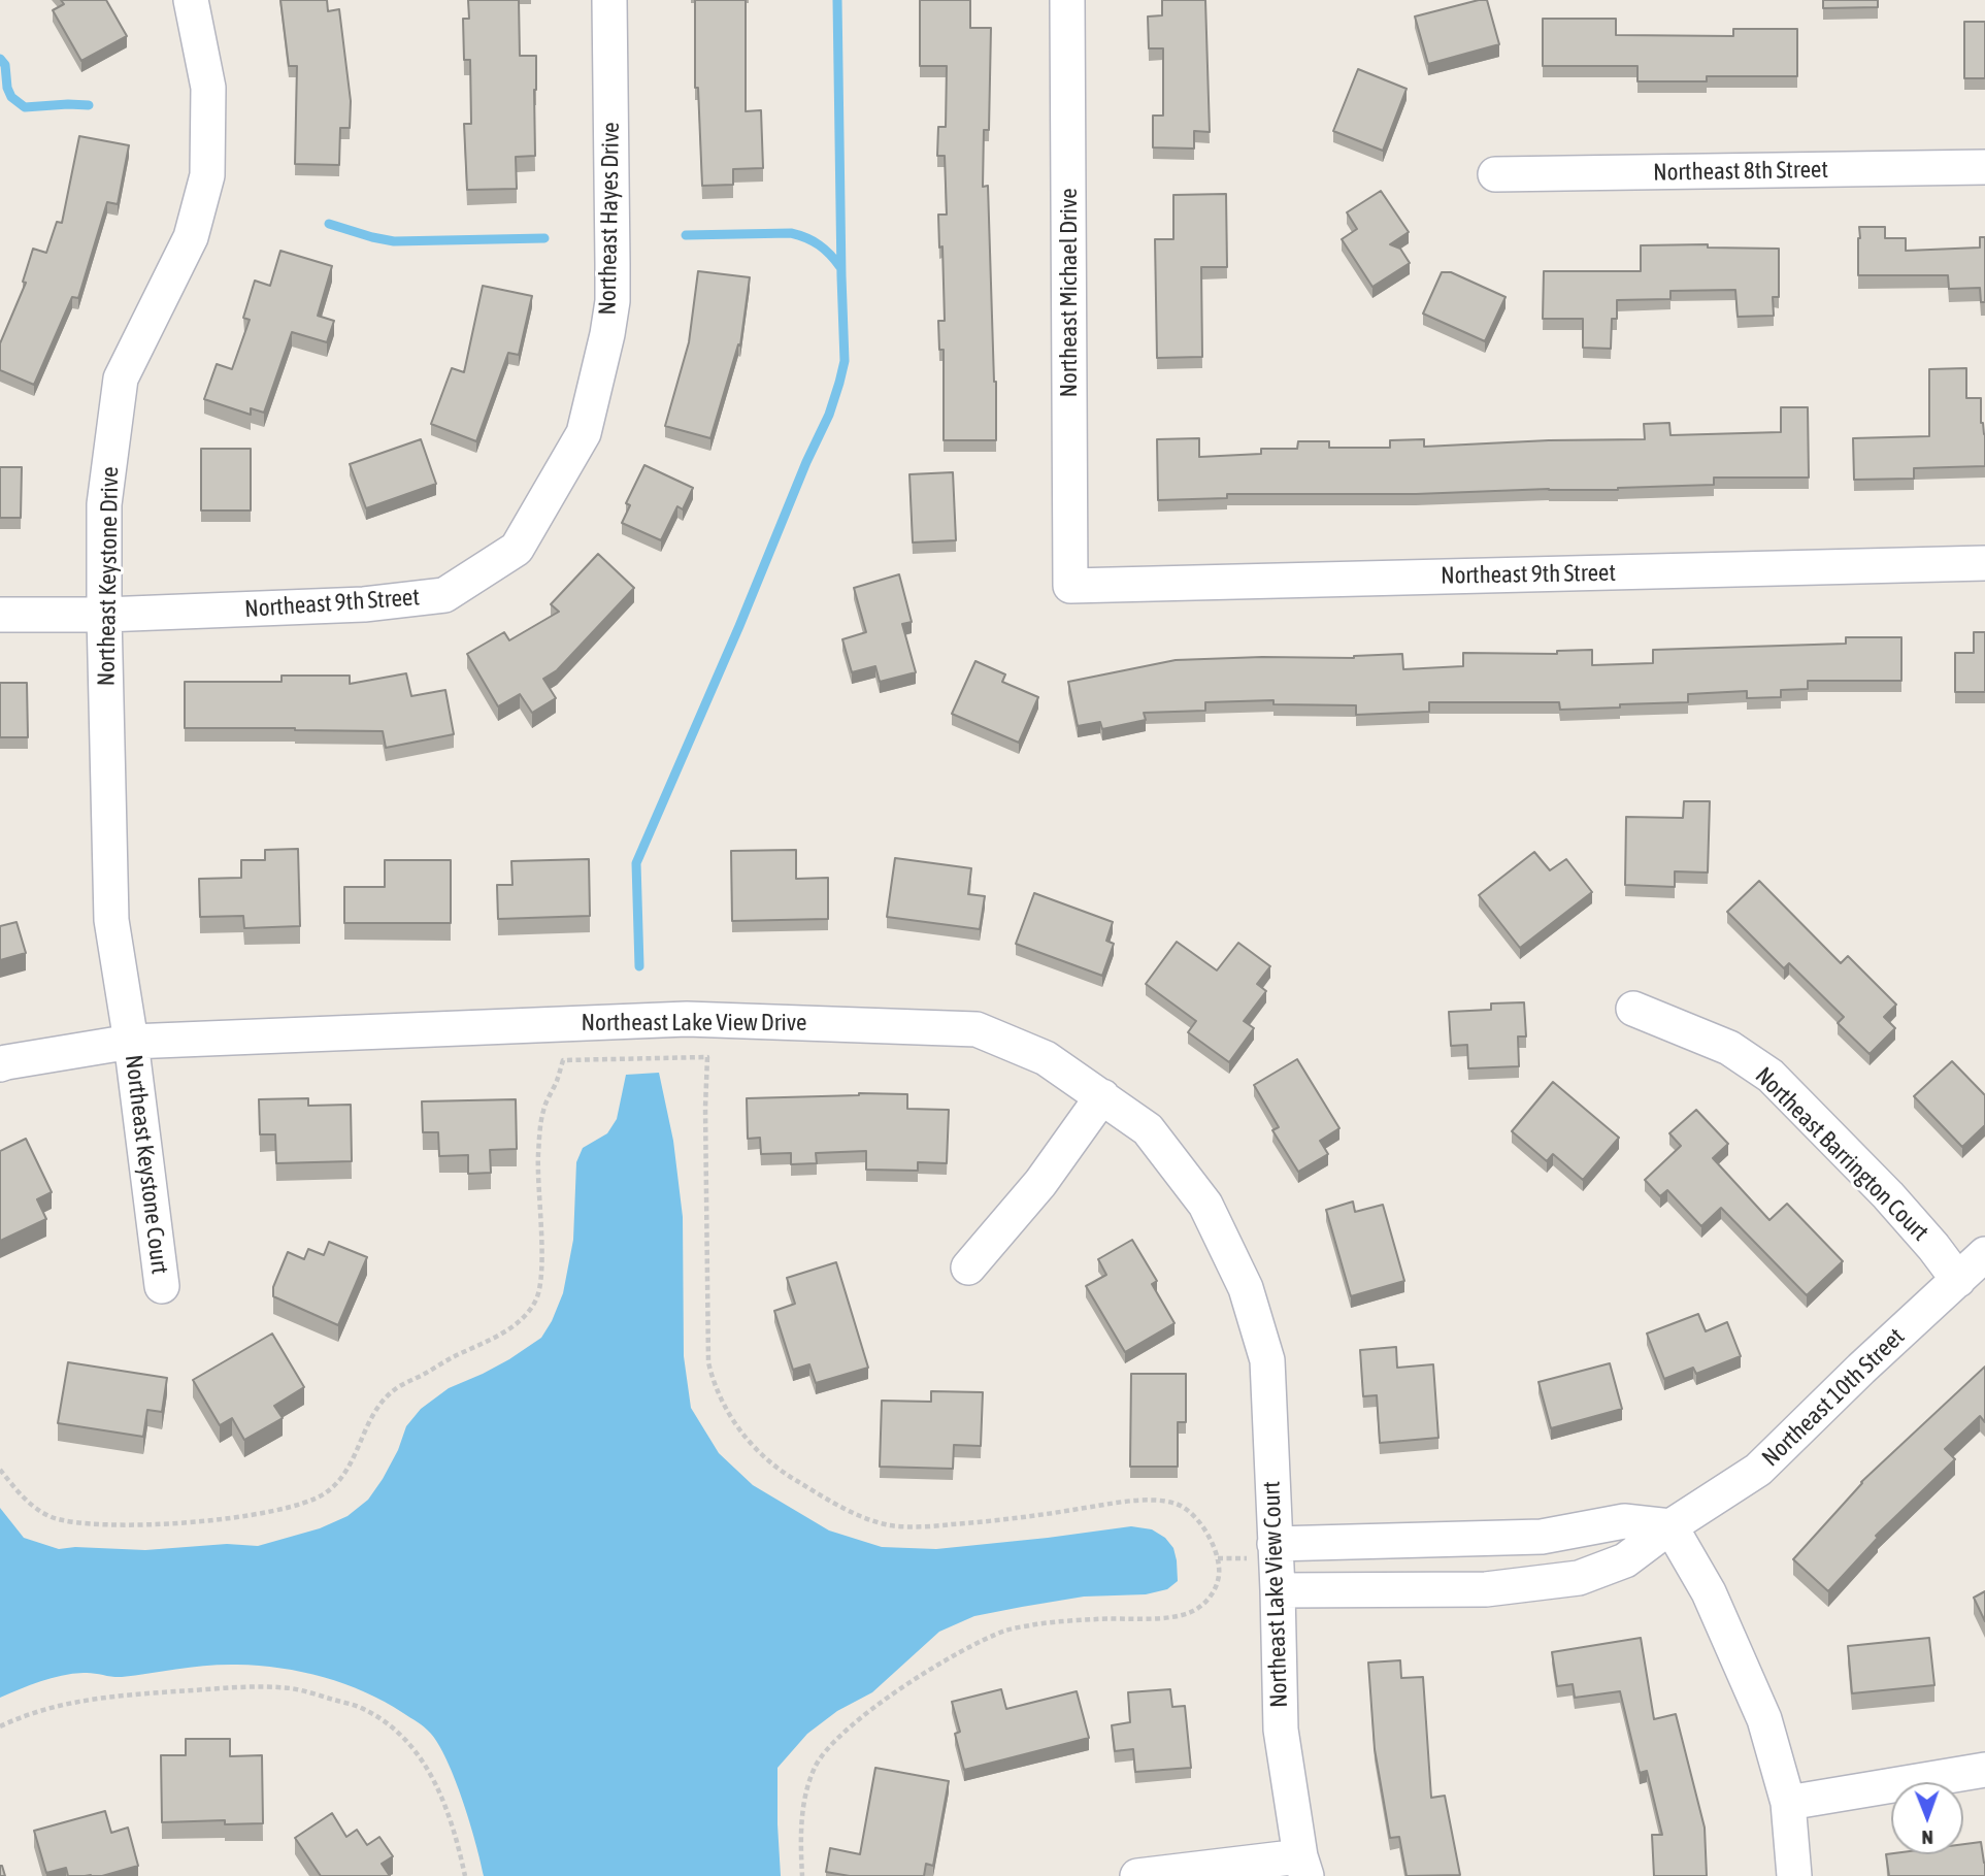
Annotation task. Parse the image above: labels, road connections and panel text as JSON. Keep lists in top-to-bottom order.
{
  "streets": {
    "street": [
      "Northeast 8th Street",
      "Northeast Hayes Drive",
      "Northeast Michael Drive",
      "Northeast 9th Street",
      "Northeast Keystone Drive",
      "Northeast Lake View Drive",
      "Northeast Barrington Court",
      "Northeast Keystone Court",
      "Northeast 10th Street",
      "Northeast Lake View Court"
    ]
  },
  "crossings": [
    ["Northeast Hayes Drive", "Northeast 9th Street"],
    ["Northeast Michael Drive", "Northeast 9th Street"],
    ["Northeast 9th Street", "Northeast Keystone Drive"],
    ["Northeast Keystone Drive", "Northeast Lake View Drive"],
    ["Northeast Keystone Drive", "Northeast Keystone Court"],
    ["Northeast Lake View Drive", "Northeast Keystone Court"],
    ["Northeast Lake View Drive", "Northeast Lake View Court"],
    ["Northeast Barrington Court", "Northeast 10th Street"],
    ["Northeast 10th Street", "Northeast Lake View Court"]
  ],
  "north": "bottom"
}
